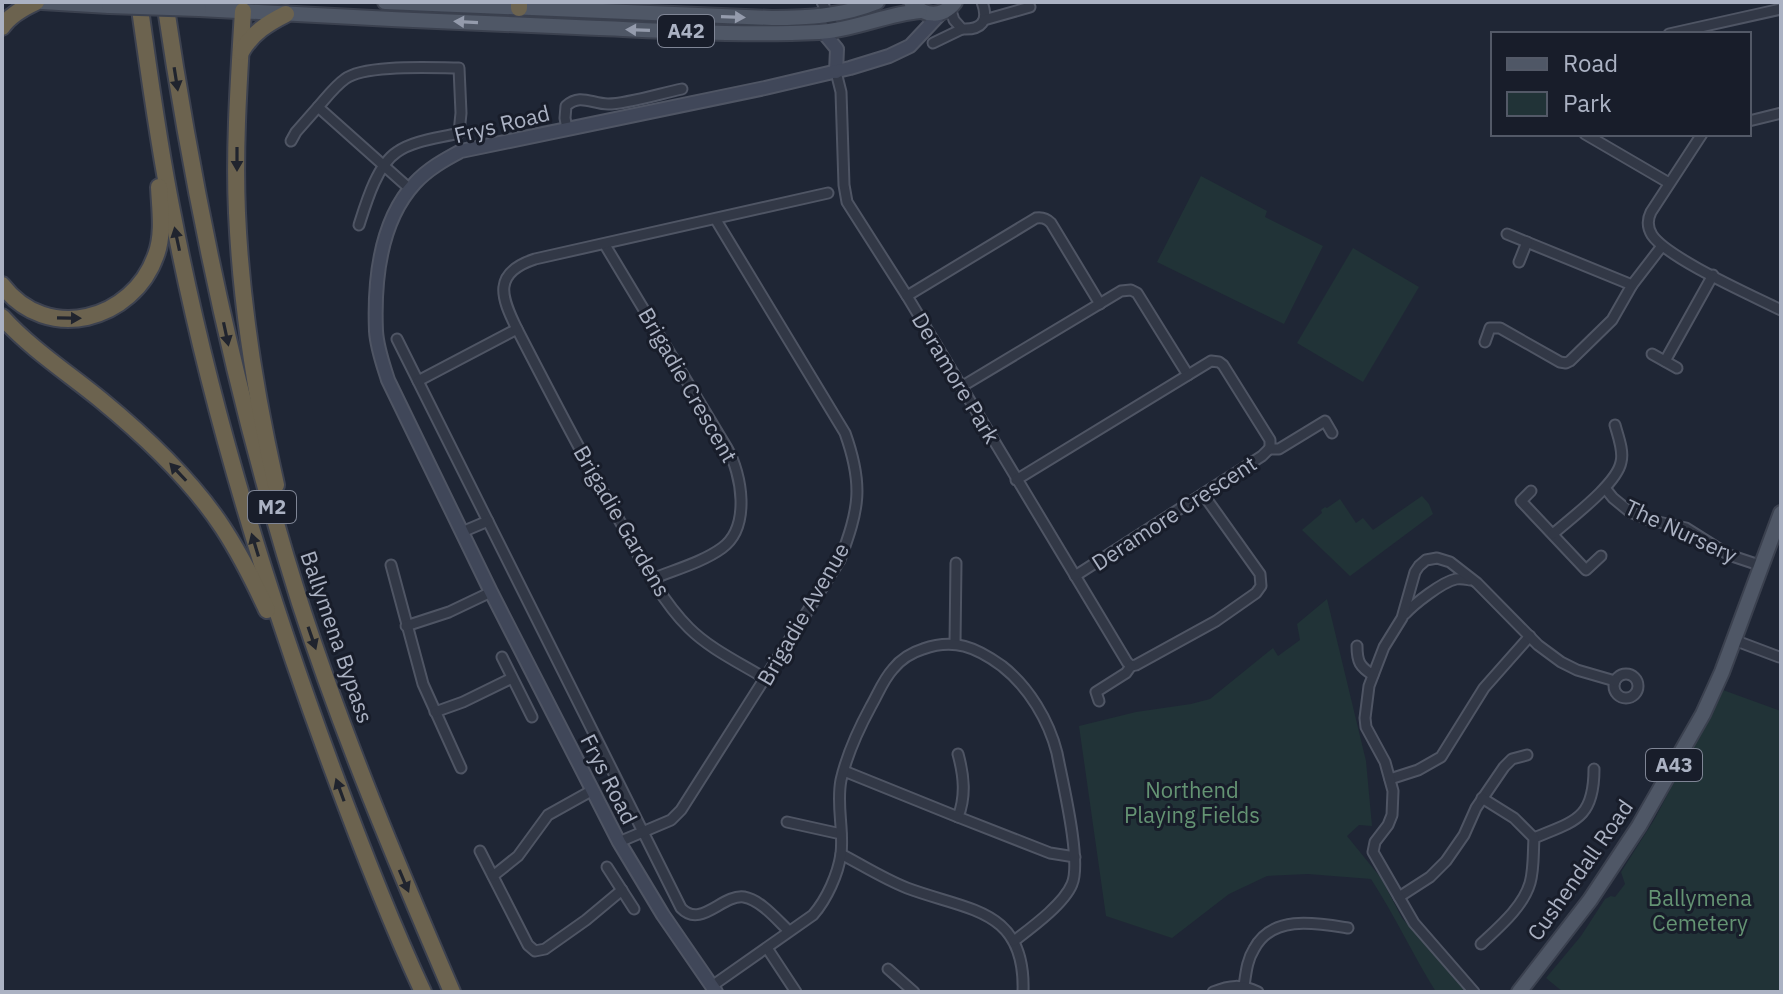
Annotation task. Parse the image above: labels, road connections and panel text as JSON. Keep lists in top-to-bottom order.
{
  "streets": {
    "highway": ["M2", "Ballymena Bypass"],
    "main road": ["A42", "A43", "Cushendall Road"],
    "street": [
      "Frys Road",
      "Deramore Park",
      "Brigadie Crescent",
      "Deramore Crescent",
      "Brigadie Gardens",
      "The Nursery",
      "Brigadie Avenue"
    ]
  },
  "crossings": [
    ["A42", "Frys Road"],
    ["Frys Road", "Deramore Park"],
    ["Frys Road", "Brigadie Avenue"],
    ["Deramore Park", "Deramore Crescent"],
    ["Brigadie Crescent", "Brigadie Gardens"],
    ["Brigadie Gardens", "Brigadie Avenue"],
    ["The Nursery", "Cushendall Road"]
  ],
  "parks": ["Northend Playing Fields", "Ballymena Cemetery"],
  "legend": ["Road", "Park"]
}
